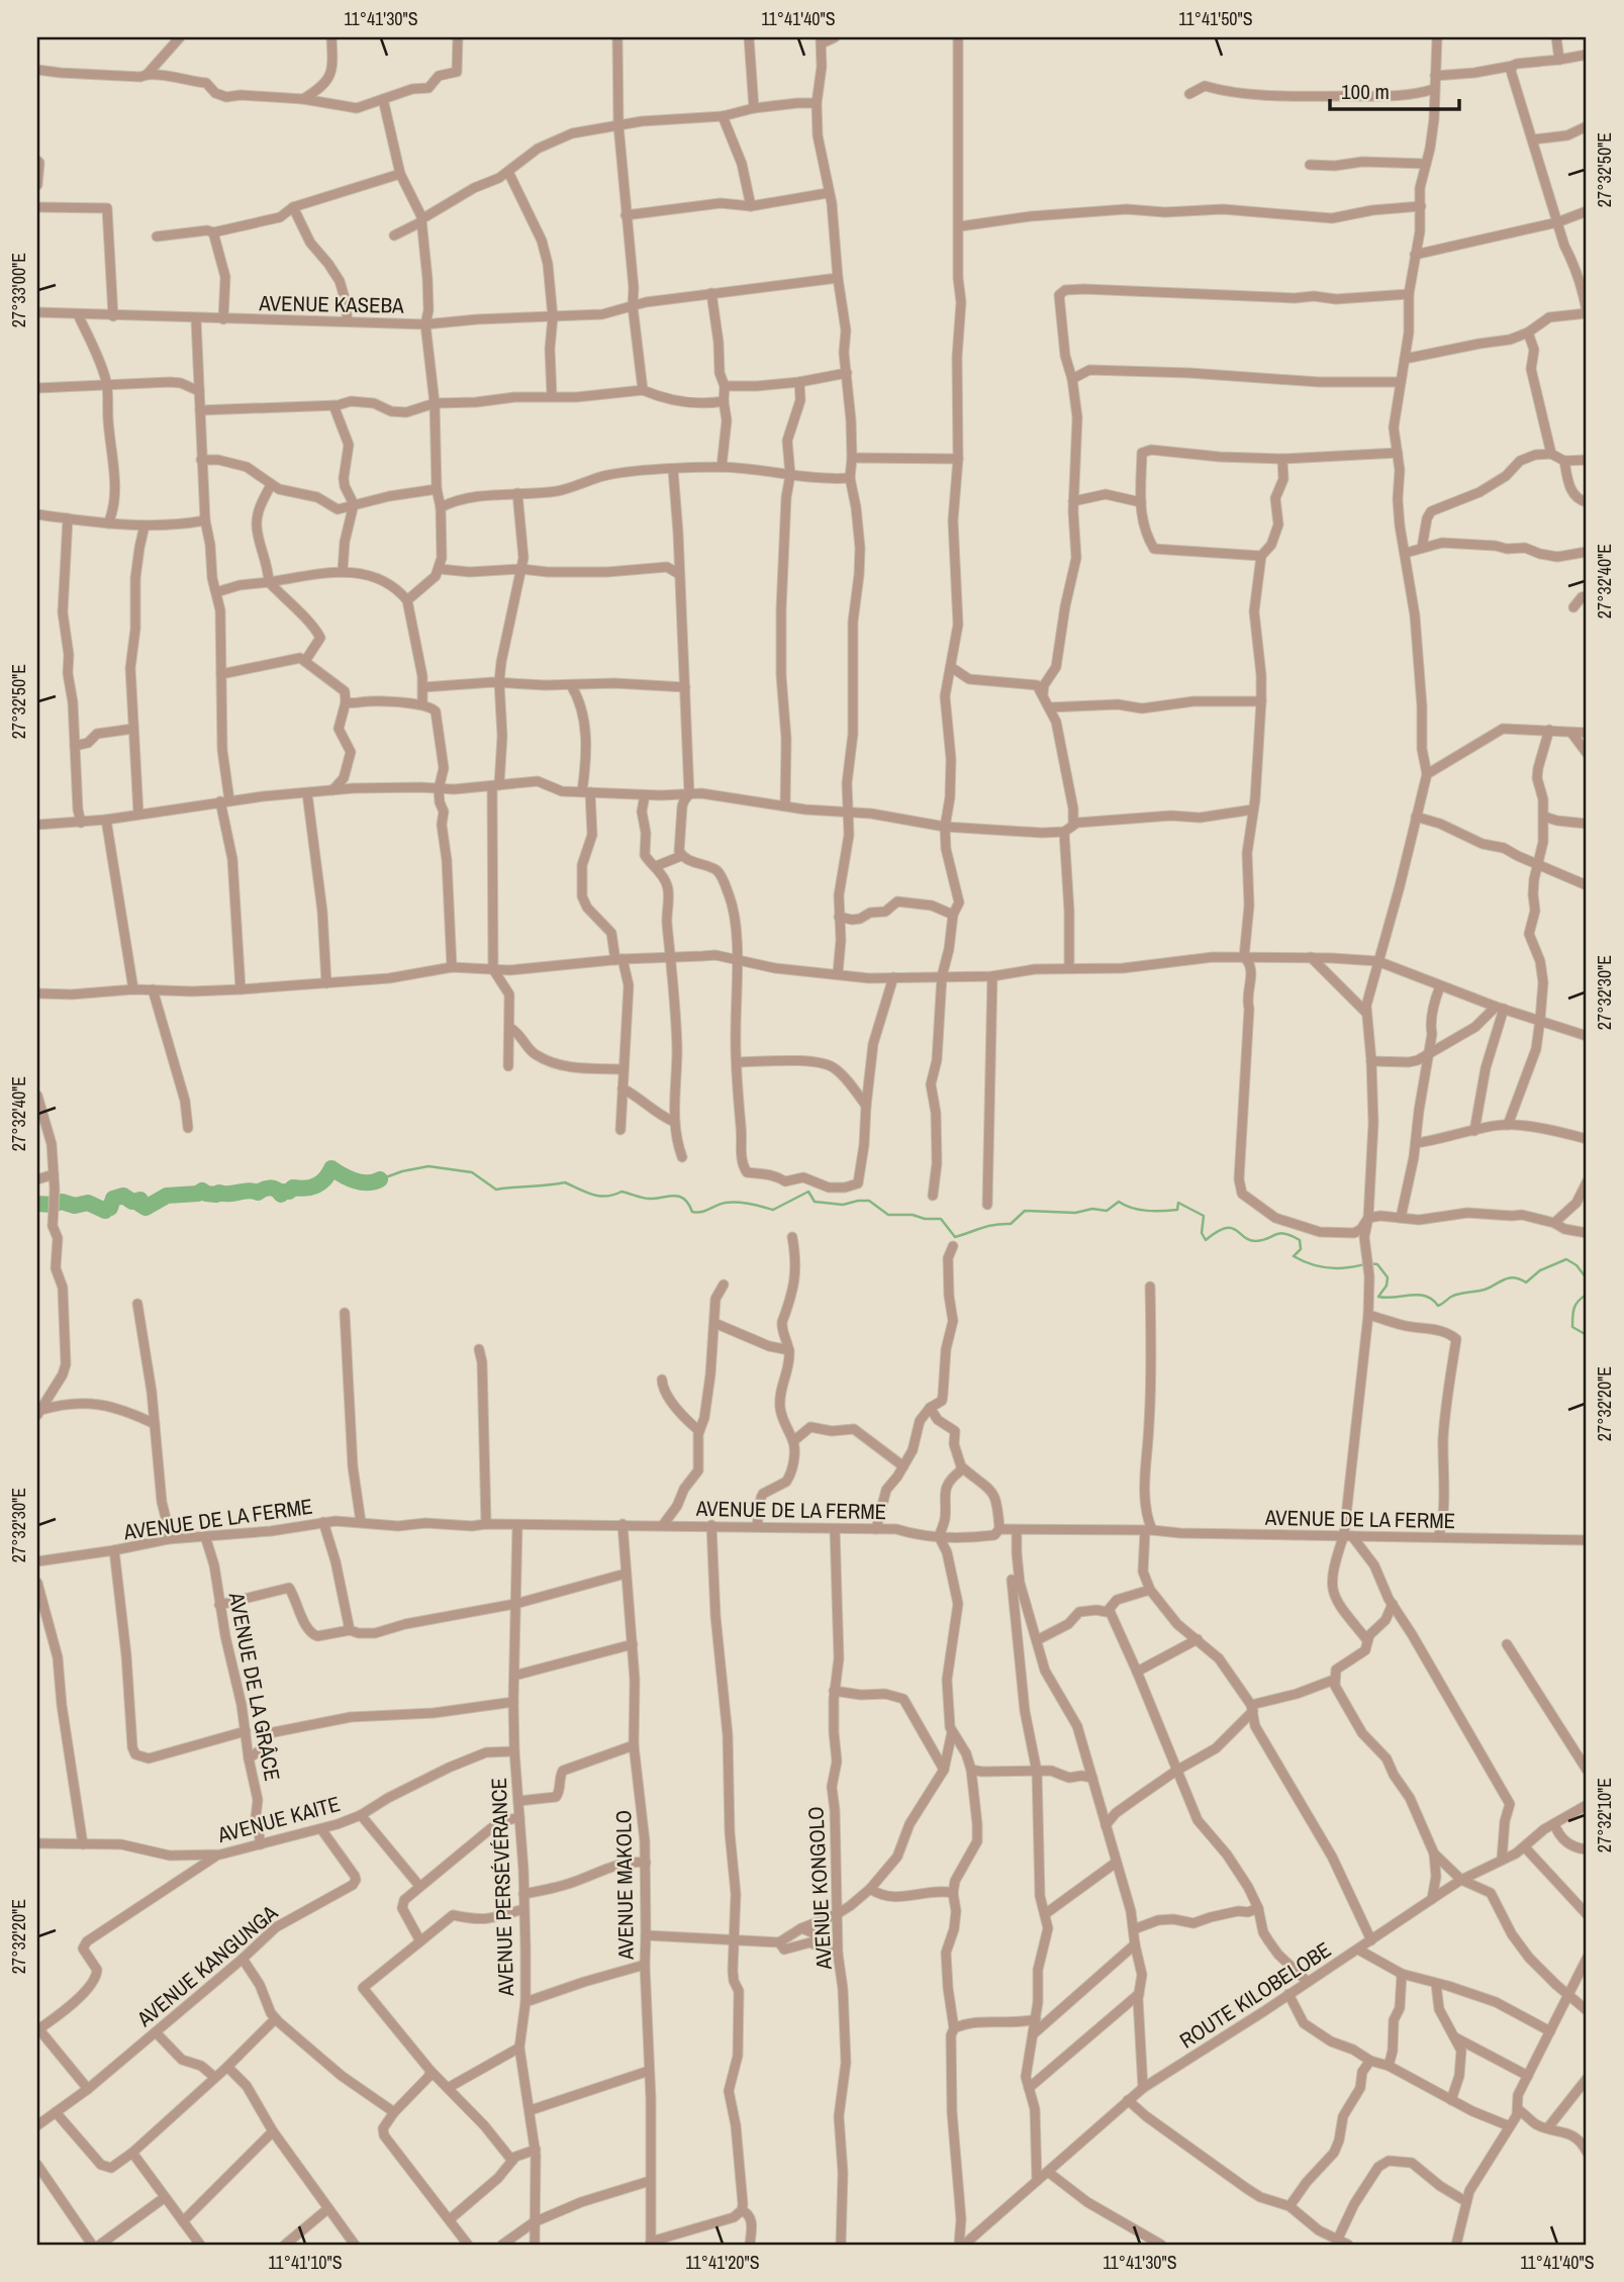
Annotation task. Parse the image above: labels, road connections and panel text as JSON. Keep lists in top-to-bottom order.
{
  "streets": {
    "street": [
      "AVENUE KASEBA",
      "AVENUE DE LA FERME",
      "AVENUE DE LA GRÂCE",
      "AVENUE KAITE",
      "AVENUE MAKOLO",
      "AVENUE PERSÉVÉRANCE",
      "AVENUE KONGOLO",
      "AVENUE KANGUNGA",
      "ROUTE KILOBELOBE"
    ]
  },
  "crossings": [
    ["AVENUE DE LA FERME", "AVENUE DE LA GRÂCE"],
    ["AVENUE DE LA FERME", "AVENUE MAKOLO"],
    ["AVENUE DE LA FERME", "AVENUE PERSÉVÉRANCE"],
    ["AVENUE DE LA FERME", "AVENUE KONGOLO"],
    ["AVENUE DE LA GRÂCE", "AVENUE KAITE"],
    ["AVENUE KAITE", "AVENUE PERSÉVÉRANCE"],
    ["AVENUE KAITE", "AVENUE KANGUNGA"]
  ],
  "scale_bar": "100 m",
  "coordinates": [
    "11°41'30\"S",
    "11°41'40\"S",
    "11°41'50\"S",
    "27°32'50\"E",
    "27°33'00\"E",
    "27°32'40\"E",
    "27°32'30\"E",
    "27°32'20\"E",
    "27°32'10\"E",
    "11°41'10\"S",
    "11°41'20\"S"
  ]
}
